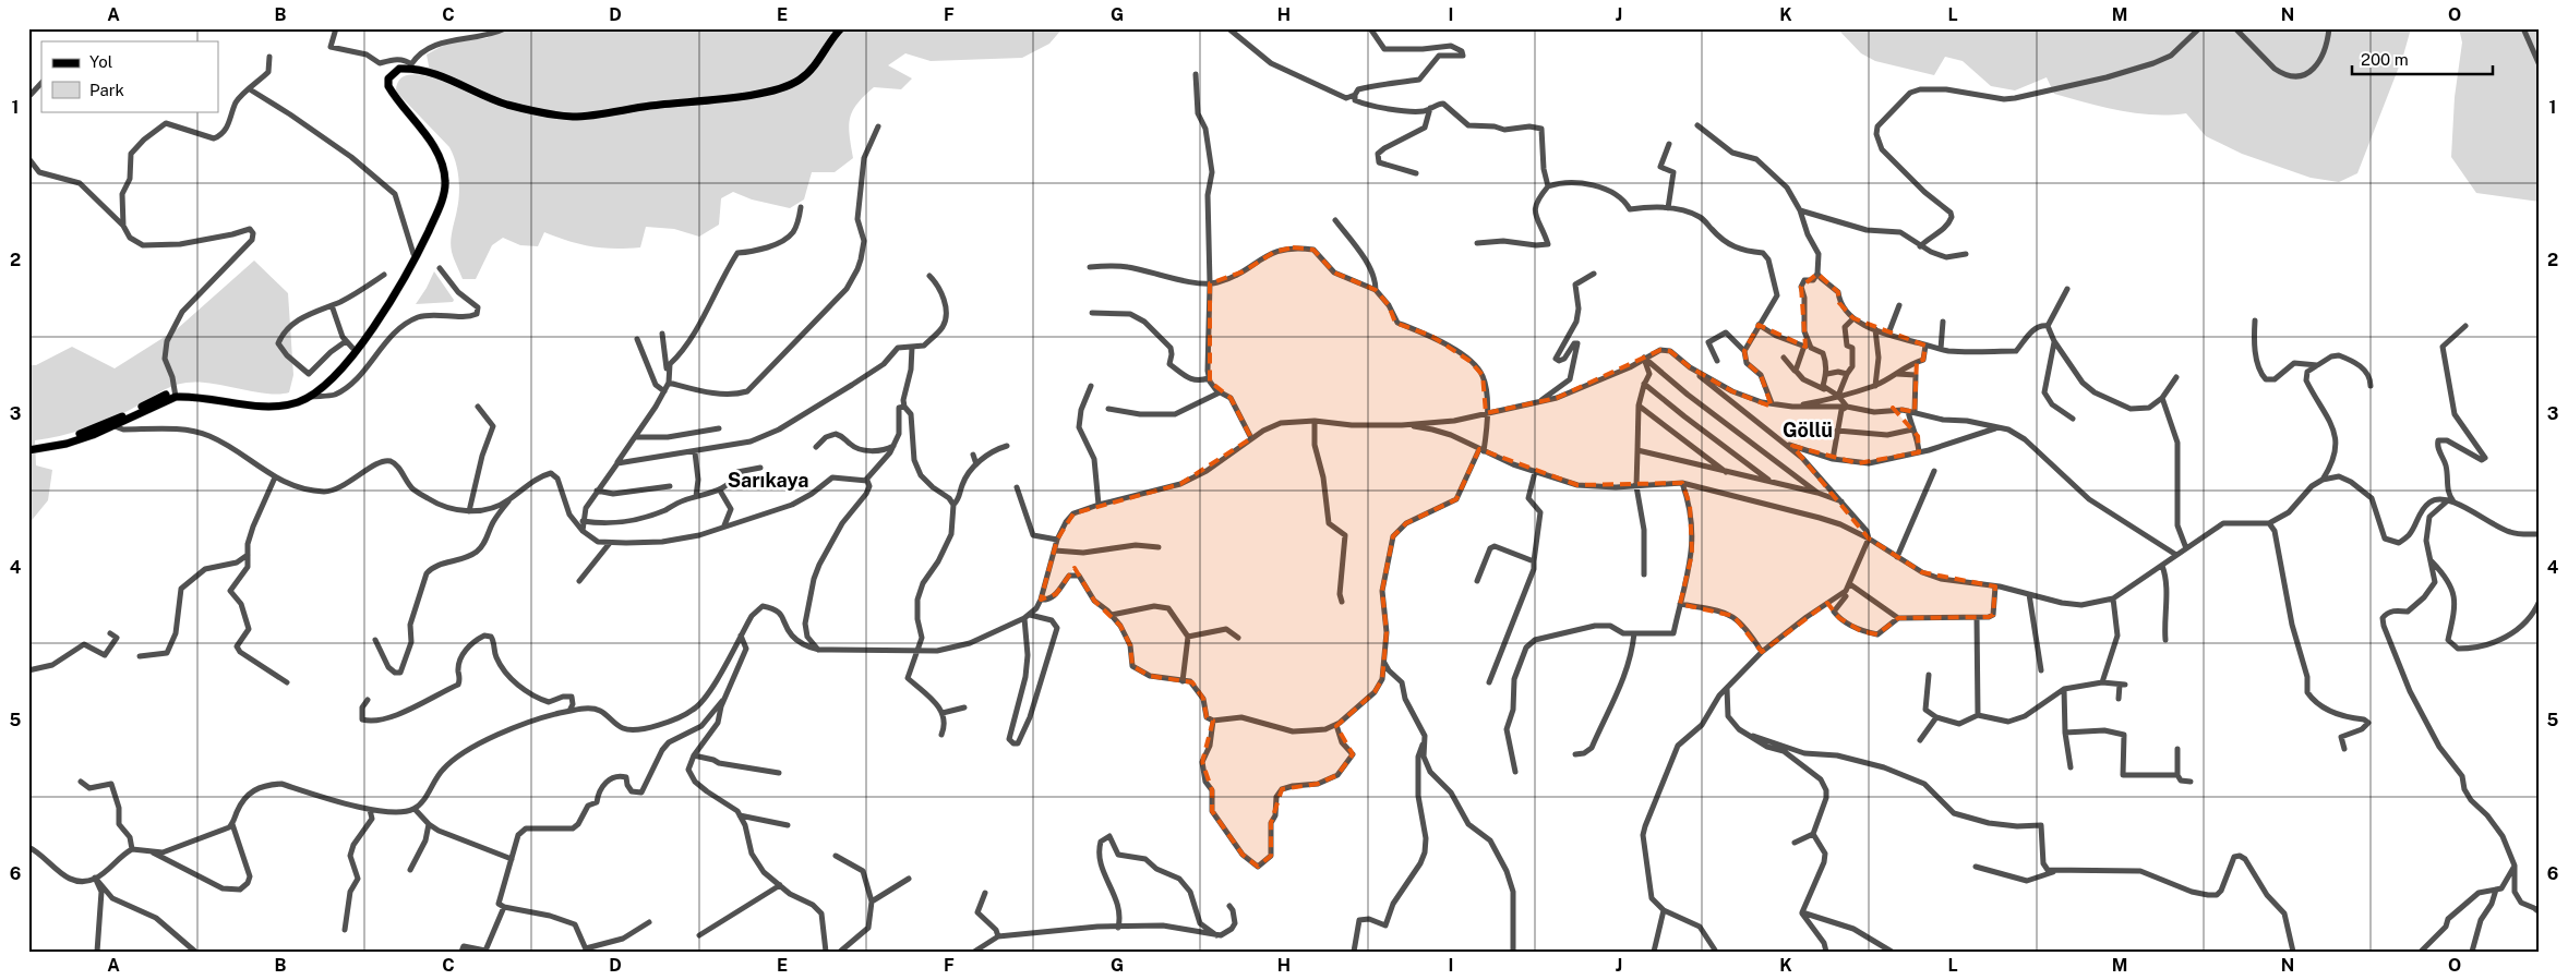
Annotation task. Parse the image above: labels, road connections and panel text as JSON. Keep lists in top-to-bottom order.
{
  "districts": ["Göllü", "Sarıkaya"],
  "legend": ["Yol", "Park"],
  "scale_bar": "200 m",
  "grid": {
    "columns": [
      "A",
      "B",
      "C",
      "D",
      "E",
      "F",
      "G",
      "H",
      "I",
      "J",
      "K",
      "L",
      "M",
      "N",
      "O"
    ],
    "rows": [
      "1",
      "2",
      "3",
      "4",
      "5",
      "6"
    ]
  }
}
